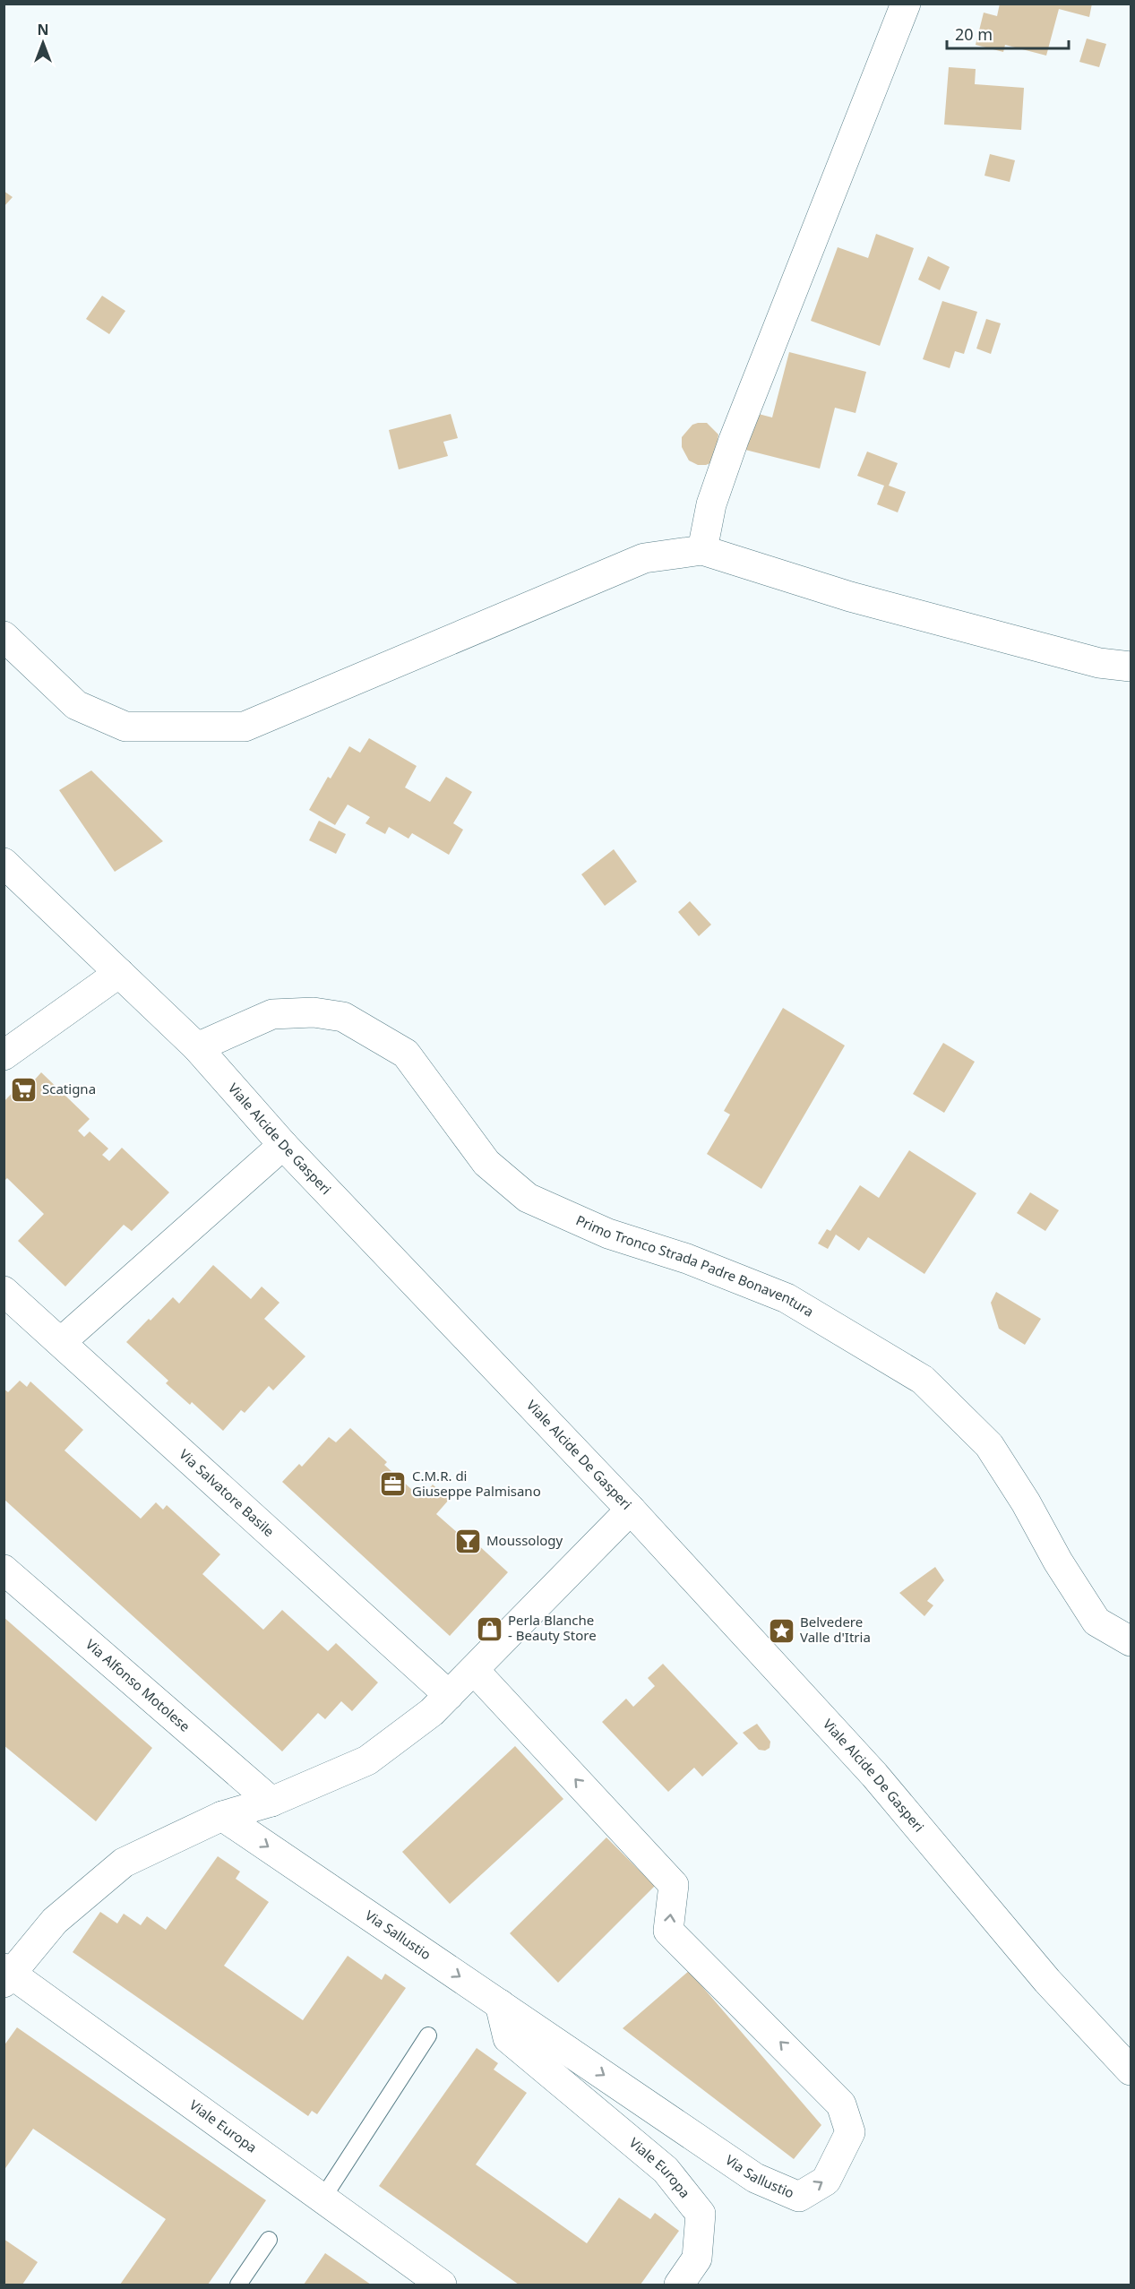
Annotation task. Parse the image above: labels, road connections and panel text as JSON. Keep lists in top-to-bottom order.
{
  "streets": {
    "street": [
      "Viale Alcide De Gasperi",
      "Primo Tronco Strada Padre Bonaventura",
      "Via Salvatore Basile",
      "Via Alfonso Motolese",
      "Via Sallustio",
      "Viale Europa"
    ]
  },
  "crossings": [
    ["Viale Alcide De Gasperi", "Primo Tronco Strada Padre Bonaventura"],
    ["Via Sallustio", "Viale Europa"]
  ],
  "places": {
    "supermarket": ["Scatigna"],
    "office": ["C.M.R. di Giuseppe Palmisano"],
    "bar": ["Moussology"],
    "shop": ["Perla Blanche - Beauty Store"],
    "place": ["Belvedere Valle d'Itria"]
  },
  "scale_bar": "20 m",
  "north": "top"
}
